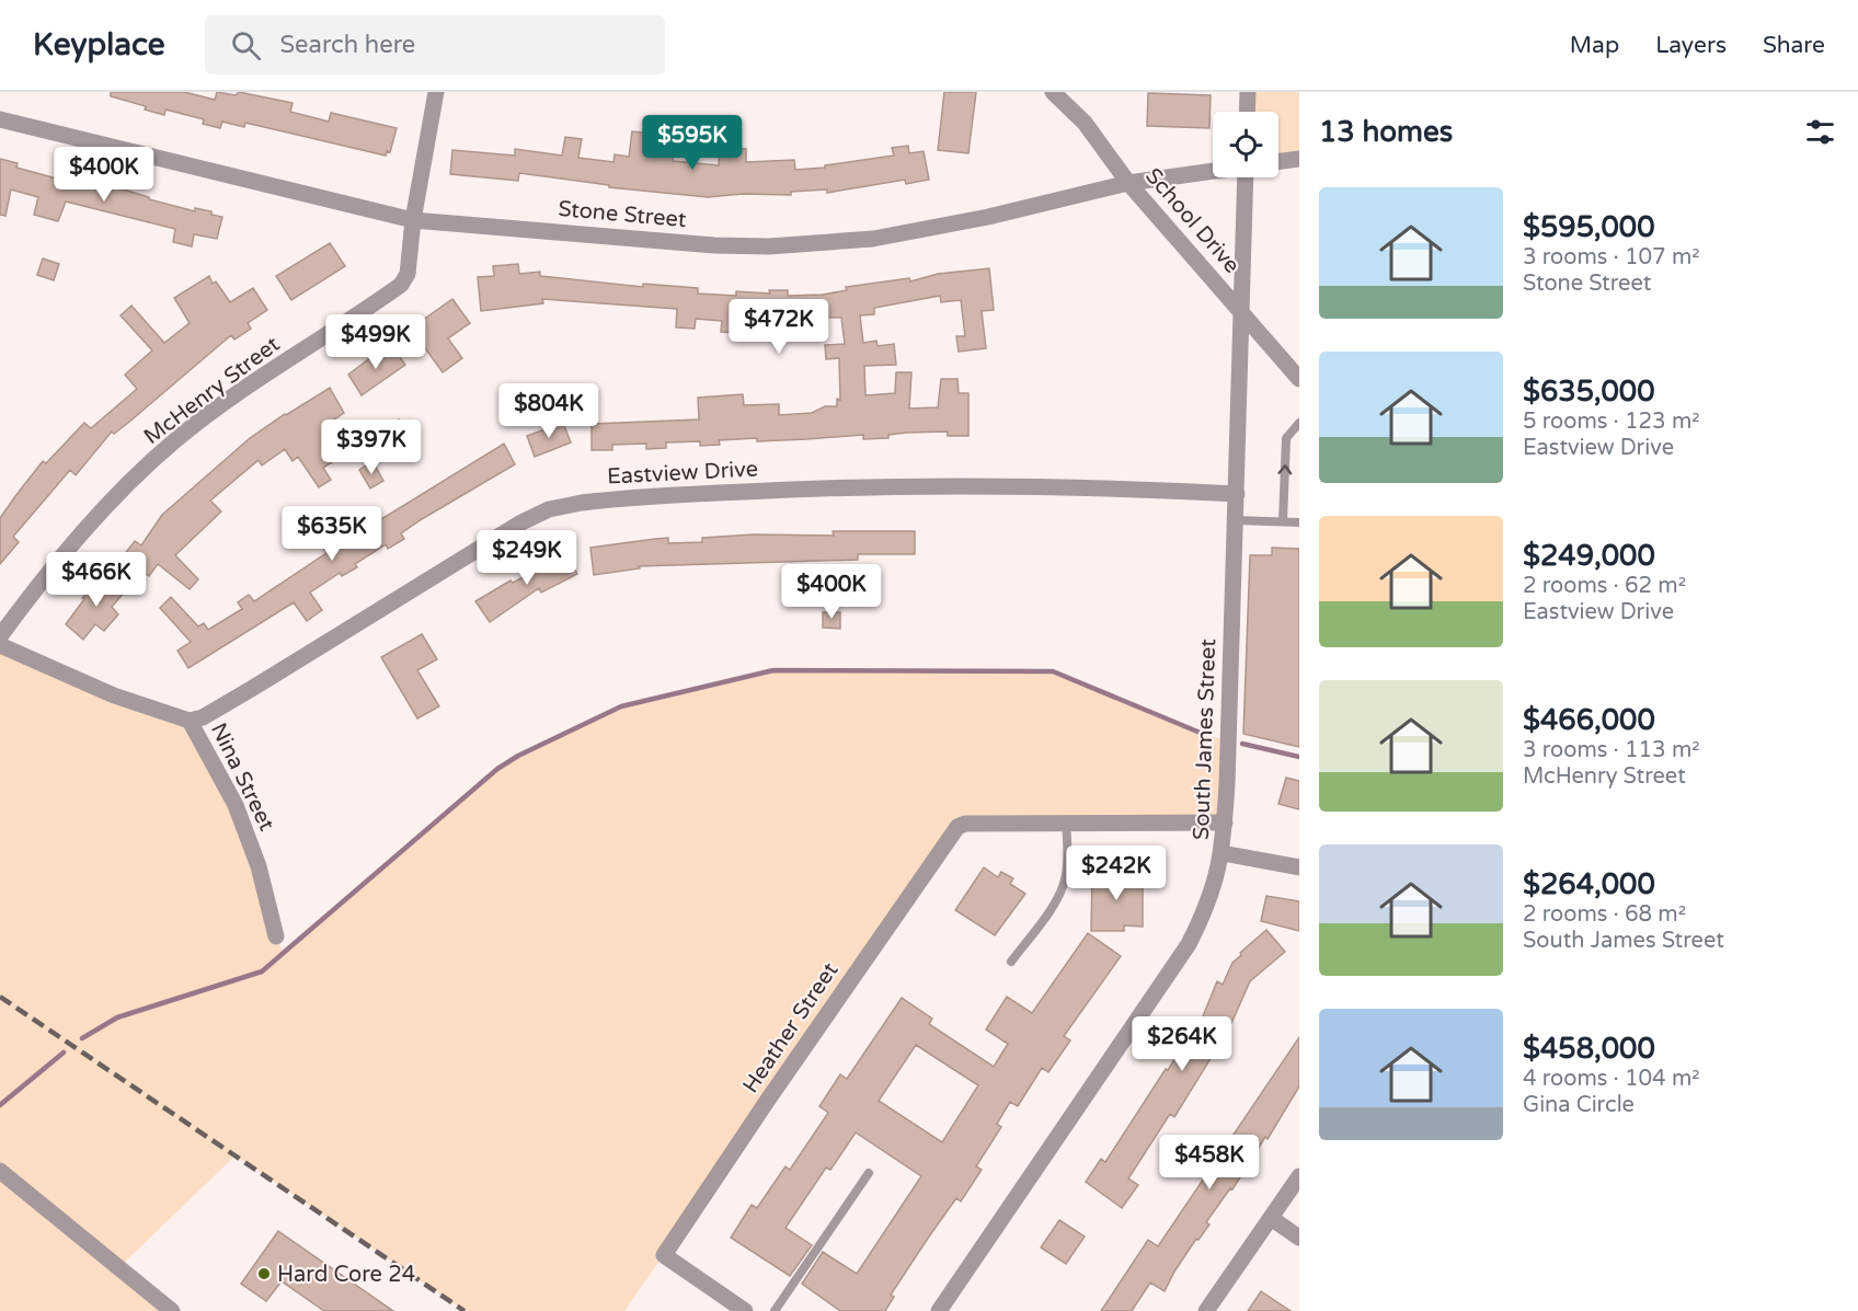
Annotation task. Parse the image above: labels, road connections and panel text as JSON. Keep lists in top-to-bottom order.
{
  "streets": {
    "street": [
      "Stone Street",
      "School Drive",
      "McHenry Street",
      "Eastview Drive",
      "South James Street",
      "Nina Street",
      "Heather Street"
    ]
  },
  "crossings": [
    ["Stone Street", "School Drive"],
    ["Stone Street", "McHenry Street"],
    ["School Drive", "South James Street"],
    ["Eastview Drive", "South James Street"],
    ["Eastview Drive", "Nina Street"]
  ],
  "places": ["Hard Core 24"],
  "page": {
    "header": "Keyplace",
    "search": "Search here",
    "nav": ["Map", "Layers", "Share"],
    "heading": "13 homes",
    "price": [
      "$595K",
      "$400K",
      "$472K",
      "$499K",
      "$804K",
      "$397K",
      "$635K",
      "$249K",
      "$466K",
      "$400K",
      "$242K",
      "$264K",
      "$458K"
    ],
    "list": [
      {
        "name": "$595,000",
        "note": "3 rooms · 107 m² · Stone Street"
      },
      {
        "name": "$635,000",
        "note": "5 rooms · 123 m² · Eastview Drive"
      },
      {
        "name": "$249,000",
        "note": "2 rooms · 62 m² · Eastview Drive"
      },
      {
        "name": "$466,000",
        "note": "3 rooms · 113 m² · McHenry Street"
      },
      {
        "name": "$264,000",
        "note": "2 rooms · 68 m² · South James Street"
      },
      {
        "name": "$458,000",
        "note": "4 rooms · 104 m² · Gina Circle"
      }
    ]
  }
}
